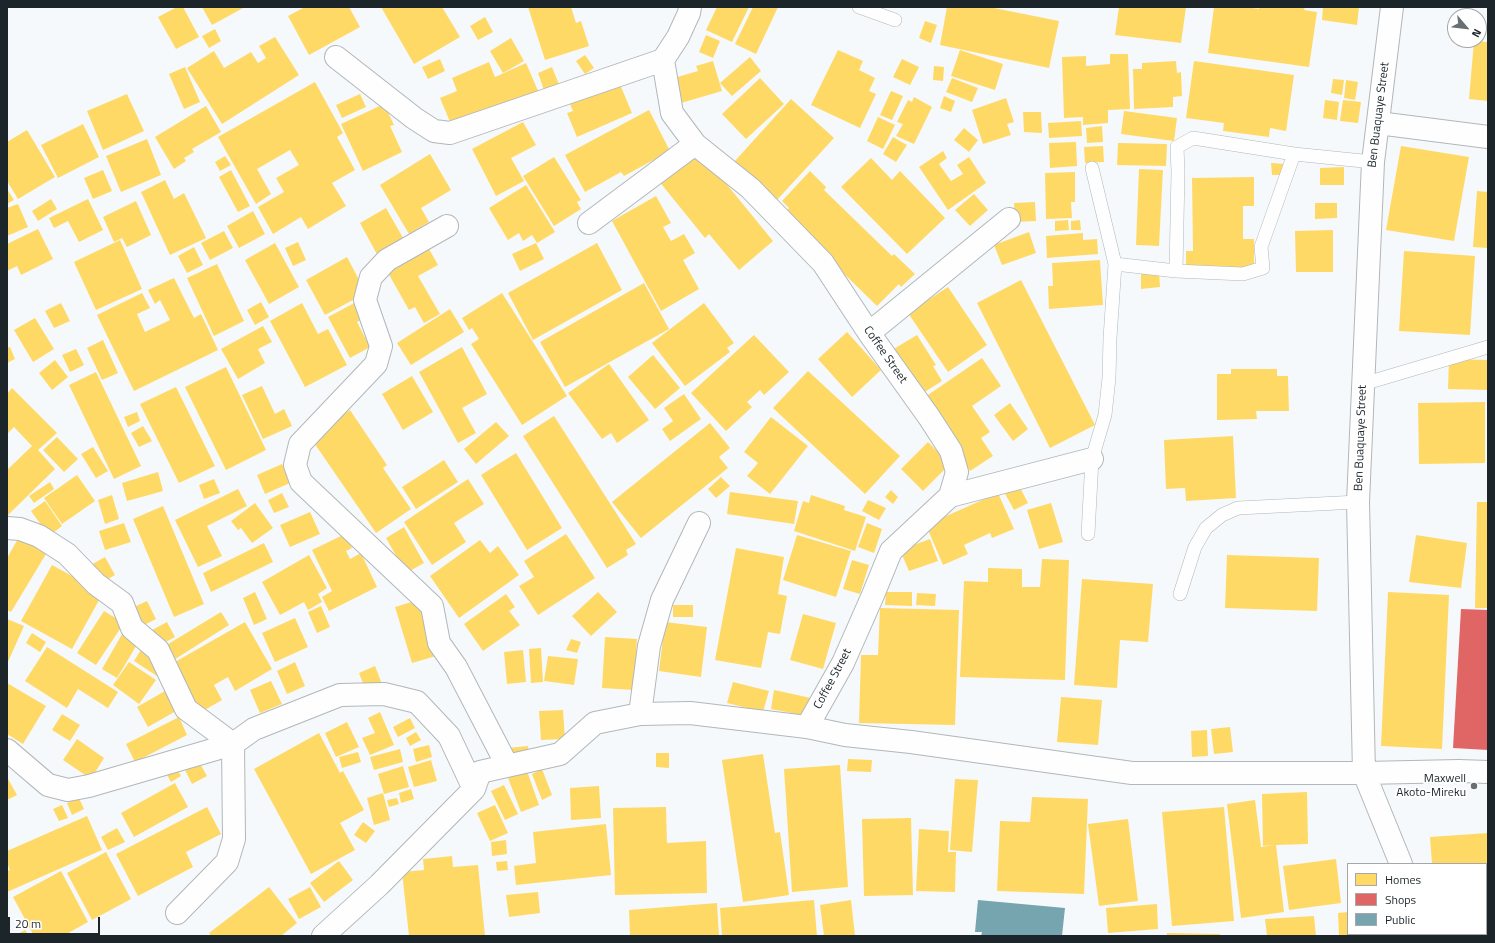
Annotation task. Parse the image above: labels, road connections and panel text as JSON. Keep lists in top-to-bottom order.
{
  "streets": {
    "street": ["Ben Buaquaye Street", "Coffee Street"]
  },
  "places": ["Maxwell Akoto-Mireku"],
  "legend": ["Homes", "Shops", "Public"],
  "scale_bar": "20 m",
  "north": "bottom right"
}
